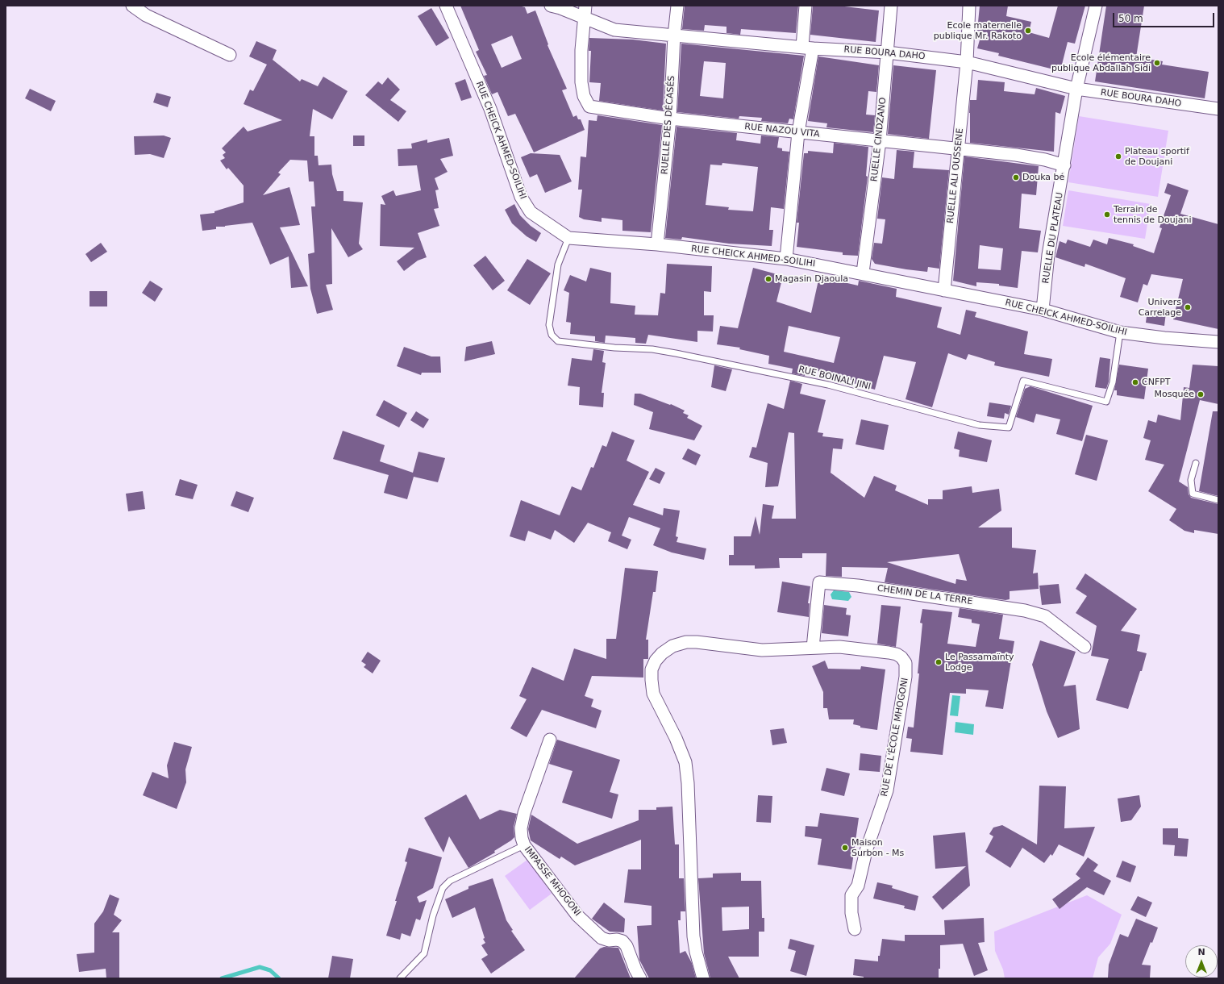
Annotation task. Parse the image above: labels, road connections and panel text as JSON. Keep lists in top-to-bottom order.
{
  "streets": {
    "street": [
      "RUE BOURA DAHO",
      "RUELLE DES DÉCASÉS",
      "RUE NAZOU VITA",
      "RUELLE CINDZANO",
      "RUE CHEICK AHMED-SOILIHI",
      "RUELLE ALI OUSSENE",
      "RUELLE DU PLATEAU",
      "CHEMIN DE LA TERRE",
      "RUE DE L'ÉCOLE MHOGONI",
      "IMPASSE MHOGONI"
    ],
    "lane": ["RUE BOINALI JINI"]
  },
  "crossings": [
    ["RUE BOURA DAHO", "RUELLE DES DÉCASÉS"],
    ["RUE BOURA DAHO", "RUE NAZOU VITA"],
    ["RUE BOURA DAHO", "RUELLE CINDZANO"],
    ["RUE BOURA DAHO", "RUELLE ALI OUSSENE"],
    ["RUE BOURA DAHO", "RUELLE DU PLATEAU"],
    ["RUELLE DES DÉCASÉS", "RUE NAZOU VITA"],
    ["RUELLE DES DÉCASÉS", "RUE CHEICK AHMED-SOILIHI"],
    ["RUE NAZOU VITA", "RUELLE CINDZANO"],
    ["RUE NAZOU VITA", "RUELLE ALI OUSSENE"],
    ["RUE NAZOU VITA", "RUELLE DU PLATEAU"],
    ["RUELLE CINDZANO", "RUE CHEICK AHMED-SOILIHI"],
    ["RUE CHEICK AHMED-SOILIHI", "RUELLE ALI OUSSENE"],
    ["RUE CHEICK AHMED-SOILIHI", "RUELLE DU PLATEAU"],
    ["RUE CHEICK AHMED-SOILIHI", "RUE BOINALI JINI"],
    ["CHEMIN DE LA TERRE", "RUE DE L'ÉCOLE MHOGONI"]
  ],
  "places": [
    "Ecole maternelle publique Mr. Rakoto",
    "Ecole élémentaire publique Abdallah Sidi",
    "Plateau sportif de Doujani",
    "Douka bé",
    "Terrain de tennis de Doujani",
    "Magasin Djaoula",
    "Univers Carrelage",
    "CNFPT",
    "Mosquée",
    "Le Passamaïnty Lodge",
    "Maison Surbon - Ms"
  ],
  "scale_bar": "50 m",
  "north": "top"
}
